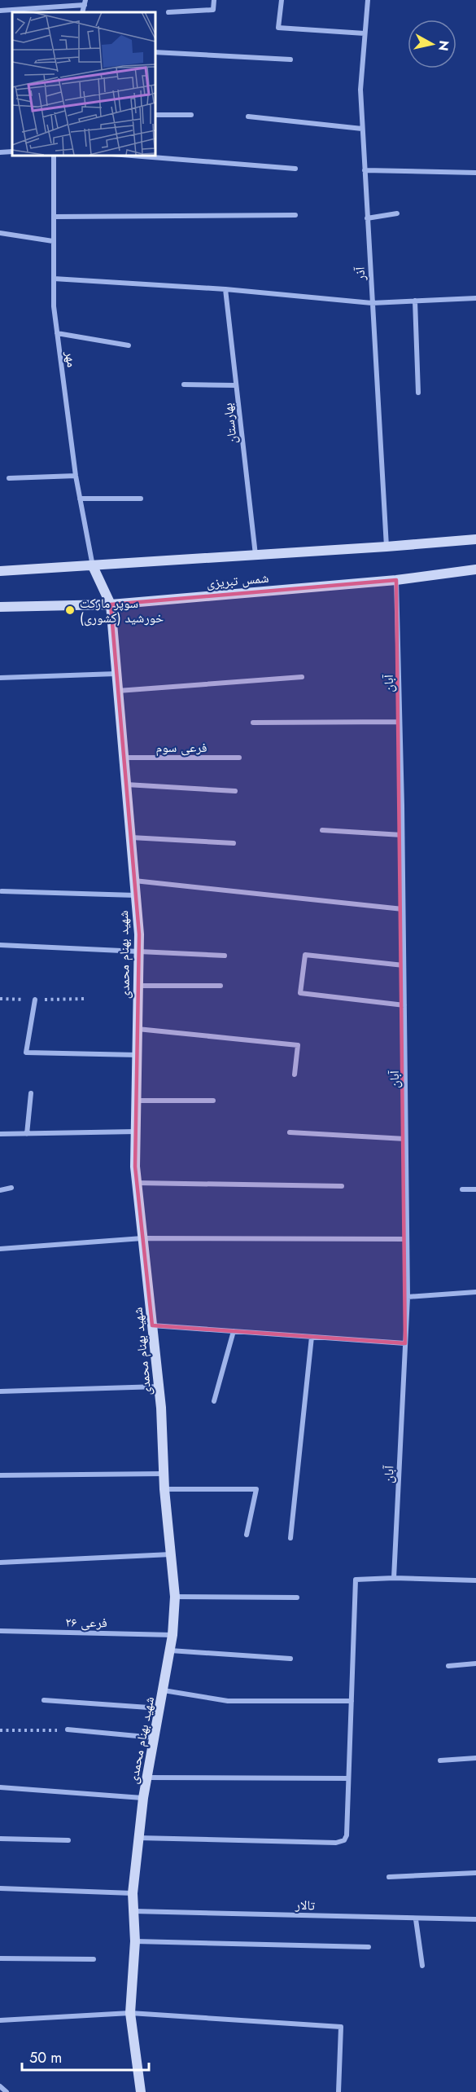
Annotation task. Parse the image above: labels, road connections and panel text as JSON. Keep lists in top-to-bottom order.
{
  "streets": {
    "street": [
      "آذر",
      "مهر",
      "بهارستان",
      "شمس تبریزی",
      "آبان",
      "فرعی سوم",
      "شهید بهنام محمدی",
      "فرعی ۲۶",
      "تالار"
    ]
  },
  "crossings": [
    ["آذر", "شمس تبریزی"],
    ["مهر", "شمس تبریزی"],
    ["بهارستان", "شمس تبریزی"],
    ["شمس تبریزی", "آبان"],
    ["شمس تبریزی", "شهید بهنام محمدی"],
    ["فرعی سوم", "شهید بهنام محمدی"],
    ["شهید بهنام محمدی", "فرعی ۲۶"],
    ["شهید بهنام محمدی", "تالار"]
  ],
  "places": ["سوپر مارکت خورشید (کشوری)"],
  "scale_bar": "50 m",
  "north": "right"
}
